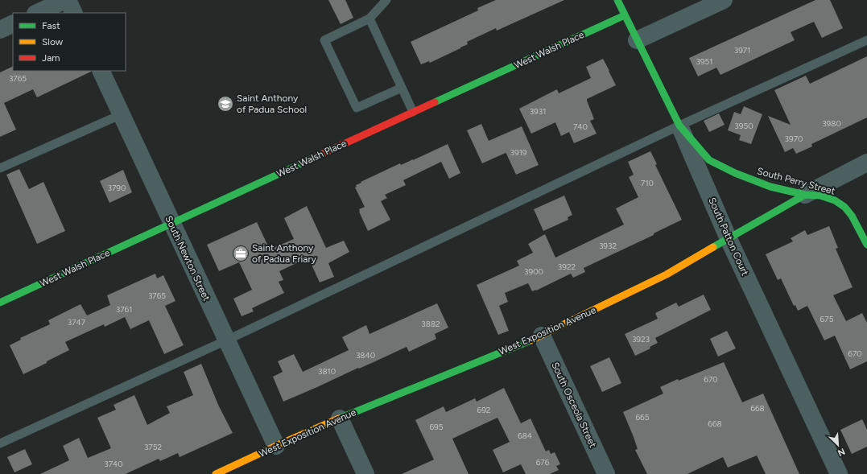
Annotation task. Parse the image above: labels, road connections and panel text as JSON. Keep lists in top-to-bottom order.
{
  "streets": {
    "street": [
      "West Walsh Place",
      "South Perry Street",
      "South Patton Court",
      "South Newton Street",
      "West Exposition Avenue",
      "South Osceola Street"
    ]
  },
  "crossings": [
    ["West Walsh Place", "South Patton Court"],
    ["West Walsh Place", "South Newton Street"],
    ["South Perry Street", "South Patton Court"],
    ["South Perry Street", "West Exposition Avenue"],
    ["South Patton Court", "West Exposition Avenue"],
    ["South Newton Street", "West Exposition Avenue"],
    ["West Exposition Avenue", "South Osceola Street"]
  ],
  "places": {
    "school or university": ["Saint Anthony of Padua School"],
    "office": ["Saint Anthony of Padua Friary"]
  },
  "house_numbers": [
    "3971",
    "3951",
    "3765",
    "3931",
    "3980",
    "3950",
    "740",
    "3970",
    "3919",
    "710",
    "3790",
    "3932",
    "3922",
    "3900",
    "3765",
    "3761",
    "675",
    "3747",
    "3882",
    "3923",
    "670",
    "3840",
    "3810",
    "670",
    "668",
    "692",
    "665",
    "668",
    "695",
    "684",
    "3752",
    "676",
    "3740"
  ],
  "legend": ["Fast", "Slow", "Jam"],
  "north": "bottom right"
}
